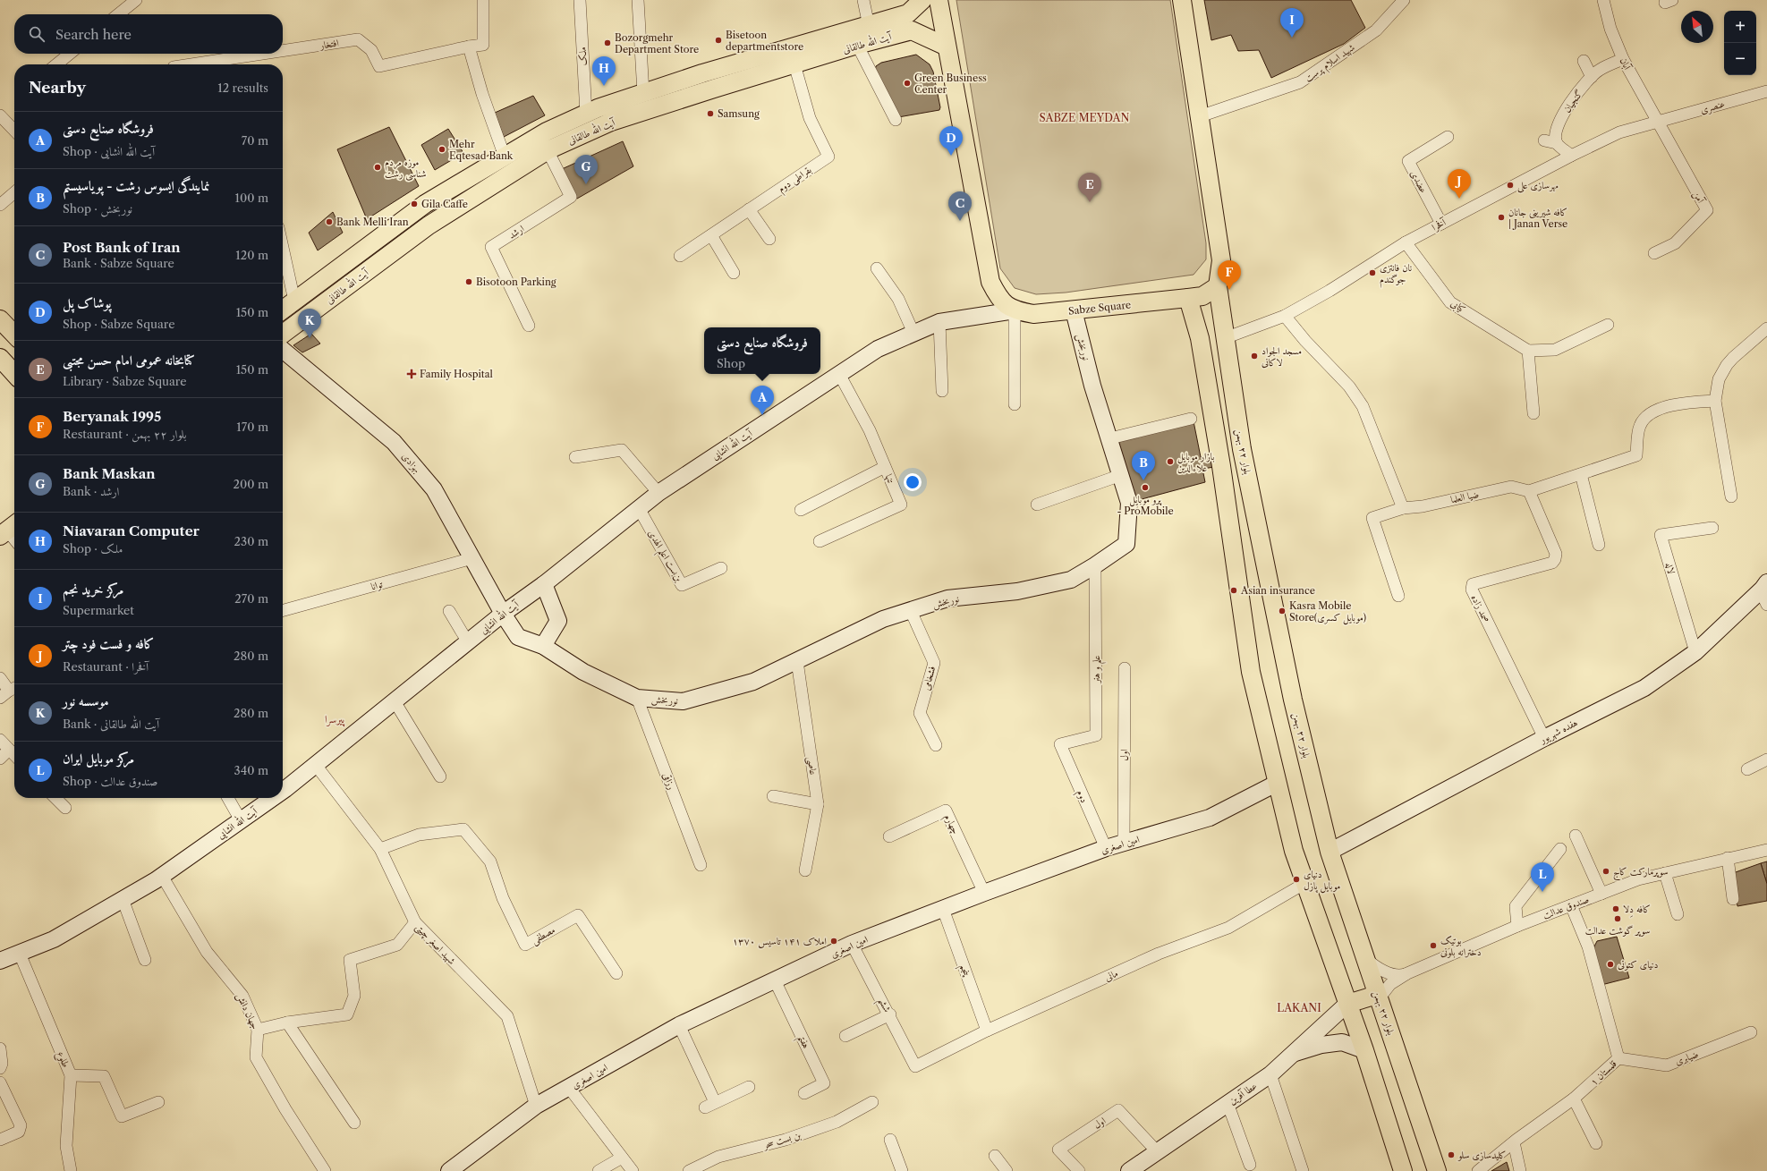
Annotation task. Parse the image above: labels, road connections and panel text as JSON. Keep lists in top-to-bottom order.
{
  "streets": {
    "main road": ["آیت الله طالقانی", "Sabze Square", "بلوار ۲۲ بهمن"],
    "street": [
      "افتخار",
      "ملک",
      "شهید اسلام پرست",
      "آبان",
      "گنجیان",
      "عنصری",
      "بقراطی دوم",
      "عضدی",
      "آمن",
      "آفخرا",
      "ارشد",
      "کیابی",
      "نوربخش",
      "آیت الله انشایی",
      "بهزادی",
      "تنها",
      "ضیا العلما",
      "بن‌بست اعلم الهدی",
      "لاله",
      "توانا",
      "صمد زاده",
      "علم و هنر",
      "فشخامی",
      "هفده شهریور",
      "اول",
      "عاصی",
      "رزاقی",
      "دوم",
      "چهارم",
      "امین اصغری",
      "صندوق عدالت",
      "مصطفی",
      "شهید اصغر چیتی",
      "پنجم",
      "مانی",
      "ششم",
      "جهان دانش",
      "هفتم",
      "ضیابری",
      "طلوع",
      "قلمستان ۱",
      "عطا آفرین",
      "بن بست سحر"
    ]
  },
  "crossings": [
    ["آیت الله طالقانی", "ملک"],
    ["آیت الله طالقانی", "بقراطی دوم"],
    ["آیت الله طالقانی", "ارشد"],
    ["آیت الله طالقانی", "Sabze Square"],
    ["آبان", "گنجیان"],
    ["آبان", "عنصری"],
    ["آبان", "آمن"],
    ["آبان", "آفخرا"],
    ["عنصری", "آمن"],
    ["عنصری", "آفخرا"],
    ["عضدی", "آفخرا"],
    ["آمن", "آفخرا"],
    ["آفخرا", "کیابی"],
    ["آفخرا", "بلوار ۲۲ بهمن"],
    ["Sabze Square", "نوربخش"],
    ["Sabze Square", "آیت الله انشایی"],
    ["Sabze Square", "بلوار ۲۲ بهمن"],
    ["نوربخش", "آیت الله انشایی"],
    ["نوربخش", "بهزادی"],
    ["نوربخش", "علم و هنر"],
    ["نوربخش", "فشخامی"],
    ["نوربخش", "عاصی"],
    ["نوربخش", "رزاقی"],
    ["آیت الله انشایی", "بهزادی"],
    ["آیت الله انشایی", "تنها"],
    ["آیت الله انشایی", "بن‌بست اعلم الهدی"],
    ["آیت الله انشایی", "شهید اصغر چیتی"],
    ["آیت الله انشایی", "جهان دانش"],
    ["آیت الله انشایی", "طلوع"],
    ["بلوار ۲۲ بهمن", "هفده شهریور"],
    ["بلوار ۲۲ بهمن", "صندوق عدالت"],
    ["بهزادی", "توانا"],
    ["ضیا العلما", "صمد زاده"],
    ["لاله", "هفده شهریور"],
    ["صمد زاده", "هفده شهریور"],
    ["علم و هنر", "دوم"],
    ["اول", "امین اصغری"],
    ["اول", "عطا آفرین"],
    ["دوم", "امین اصغری"],
    ["چهارم", "امین اصغری"],
    ["امین اصغری", "شهید اصغر چیتی"],
    ["امین اصغری", "پنجم"],
    ["امین اصغری", "ششم"],
    ["امین اصغری", "هفتم"],
    ["صندوق عدالت", "قلمستان ۱"],
    ["مصطفی", "شهید اصغر چیتی"],
    ["پنجم", "مانی"],
    ["مانی", "ششم"],
    ["ضیابری", "قلمستان ۱"]
  ],
  "districts": ["SABZE MEYDAN", "پیرسرا", "LAKANI"],
  "places": {
    "other": [
      "Bisetoon departmentstore",
      "Bozorgmehr Department Store",
      "Green Business Center",
      "Samsung",
      "Mehr Eqtesad Bank",
      "موزه مردم شناسی رشت",
      "مهرسازی علی",
      "Gila Caffe",
      "کافه شیرینی جانان | Janan Verse",
      "Bank Melli Iran",
      "نان فانتزی جوگندم",
      "Bisotoon Parking",
      "مسجد الجواد لاکانی",
      "بازار موبایل علاءالدین",
      "پرو موبایل - ProMobile",
      "Asian insurance",
      "Kasra Mobile Store(موبایل کسری)",
      "سوپرمارکت کاج",
      "دنیای موبایل پازل",
      "کافه دِلا",
      "سوپر گوشت عدالت",
      "املاک ۱۴۱ تاسیس ۱۳۷۰",
      "بوتیک دخترانه بلونی",
      "دنیای کتونی",
      "کلیدسازی سلو"
    ],
    "health": ["Family Hospital"]
  },
  "north": "top left",
  "page": {
    "pins": [
      "I",
      "H",
      "D",
      "G",
      "J",
      "E",
      "C",
      "F",
      "K",
      "A",
      "B",
      "L"
    ],
    "map_buttons": ["+", "−"],
    "search": "Search here",
    "heading": ["Nearby", "12 results"],
    "list": [
      {
        "mark": "A",
        "name": "فروشگاه صنایع دستی",
        "note": "Shop · آیت الله انشایی",
        "value": "70 m"
      },
      {
        "mark": "B",
        "name": "نمایندگی ایسوس رشت - پویاسیستم",
        "note": "Shop · نوربخش",
        "value": "100 m"
      },
      {
        "mark": "C",
        "name": "Post Bank of Iran",
        "note": "Bank · Sabze Square",
        "value": "120 m"
      },
      {
        "mark": "D",
        "name": "پوشاک پل",
        "note": "Shop · Sabze Square",
        "value": "150 m"
      },
      {
        "mark": "E",
        "name": "کتابخانه عمومی امام حسن مجتبی",
        "note": "Library · Sabze Square",
        "value": "150 m"
      },
      {
        "mark": "F",
        "name": "Beryanak 1995",
        "note": "Restaurant · بلوار ۲۲ بهمن",
        "value": "170 m"
      },
      {
        "mark": "G",
        "name": "Bank Maskan",
        "note": "Bank · ارشد",
        "value": "200 m"
      },
      {
        "mark": "H",
        "name": "Niavaran Computer",
        "note": "Shop · ملک",
        "value": "230 m"
      },
      {
        "mark": "I",
        "name": "مرکز خرید نجم",
        "note": "Supermarket",
        "value": "270 m"
      },
      {
        "mark": "J",
        "name": "کافه و فست فود چتر",
        "note": "Restaurant · آفخرا",
        "value": "280 m"
      },
      {
        "mark": "K",
        "name": "موسسه نور",
        "note": "Bank · آیت الله طالقانی",
        "value": "280 m"
      },
      {
        "mark": "L",
        "name": "مرکز موبایل ایران",
        "note": "Shop · صندوق عدالت",
        "value": "340 m"
      }
    ],
    "popup": ["فروشگاه صنایع دستی", "Shop"]
  }
}
